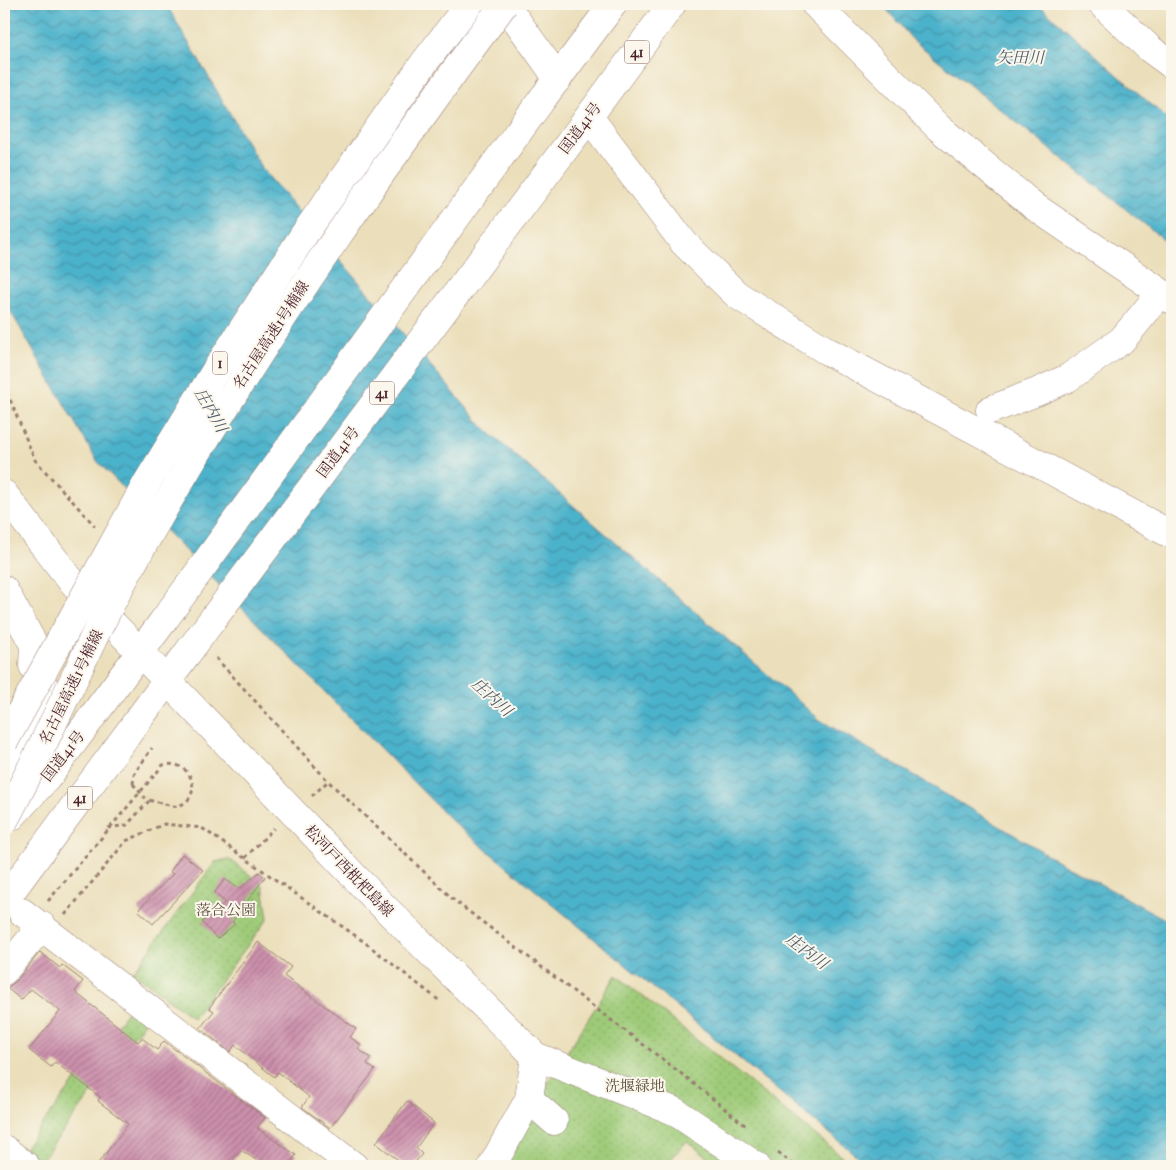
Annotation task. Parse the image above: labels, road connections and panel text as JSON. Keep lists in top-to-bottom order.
{
  "streets": {
    "main road": [
      "41",
      "国道41号",
      "名古屋高速1号楠線",
      "1",
      "松河戸西枇杷島線"
    ]
  },
  "crossings": [
    ["国道41号", "松河戸西枇杷島線"]
  ],
  "water": ["矢田川", "庄内川"],
  "parks": ["落合公園", "洗堰緑地"]
}
